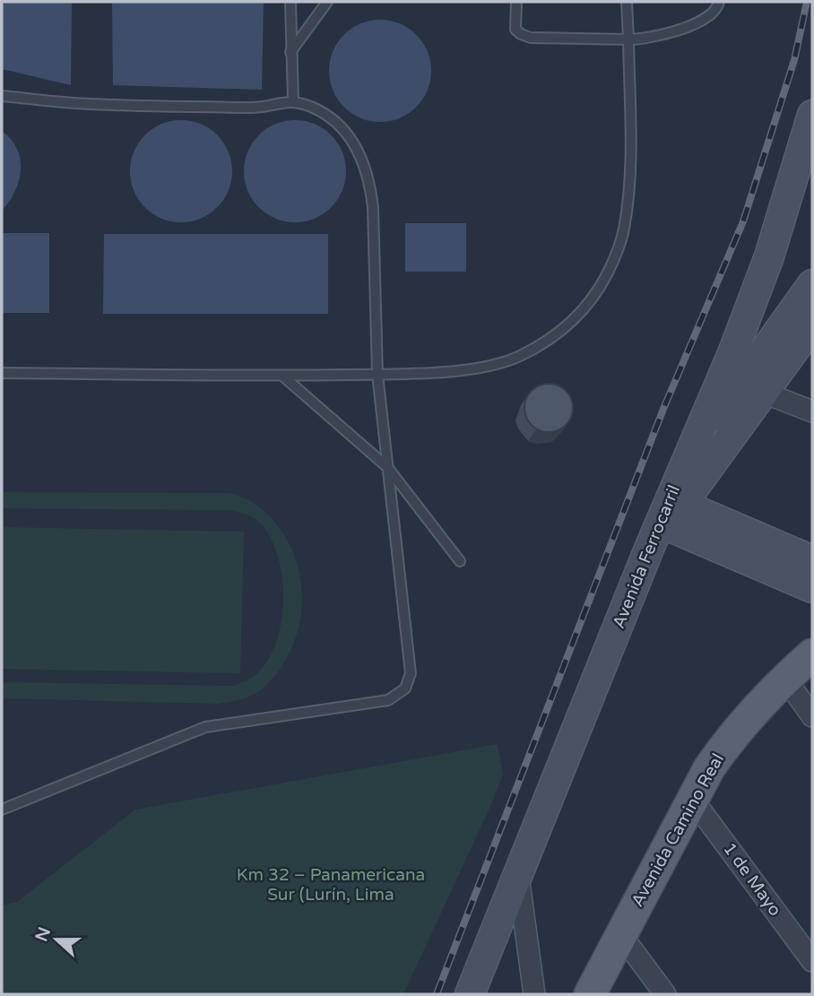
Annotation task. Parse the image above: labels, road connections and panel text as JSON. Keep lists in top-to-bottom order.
{
  "streets": {
    "main road": ["Avenida Camino Real"],
    "street": ["Avenida Ferrocarril", "1 de Mayo"]
  },
  "crossings": [
    ["Avenida Camino Real", "1 de Mayo"]
  ],
  "parks": ["Km 32 – Panamericana Sur (Lurín, Lima"],
  "north": "left"
}
